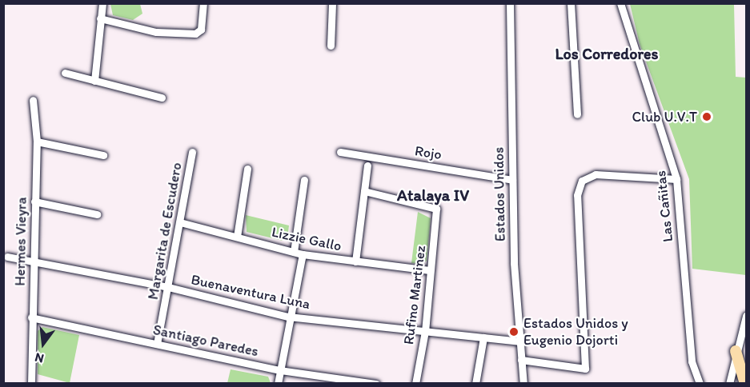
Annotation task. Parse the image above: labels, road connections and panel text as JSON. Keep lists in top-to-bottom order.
{
  "streets": {
    "street": [
      "Rojo",
      "Estados Unidos",
      "Las Cañitas",
      "Margarita de Escudero",
      "Lizzie Gallo",
      "Hermes Vieyra",
      "Buenaventura Luna",
      "Rufino Martinez",
      "Santiago Paredes"
    ]
  },
  "crossings": [
    ["Rojo", "Estados Unidos"],
    ["Estados Unidos", "Buenaventura Luna"],
    ["Margarita de Escudero", "Lizzie Gallo"],
    ["Margarita de Escudero", "Buenaventura Luna"],
    ["Margarita de Escudero", "Santiago Paredes"],
    ["Lizzie Gallo", "Rufino Martinez"],
    ["Hermes Vieyra", "Buenaventura Luna"],
    ["Hermes Vieyra", "Santiago Paredes"],
    ["Buenaventura Luna", "Rufino Martinez"]
  ],
  "districts": ["Los Corredores", "Atalaya IV"],
  "places": ["Club U.V.T", "Estados Unidos y Eugenio Dojorti"],
  "north": "bottom"
}
